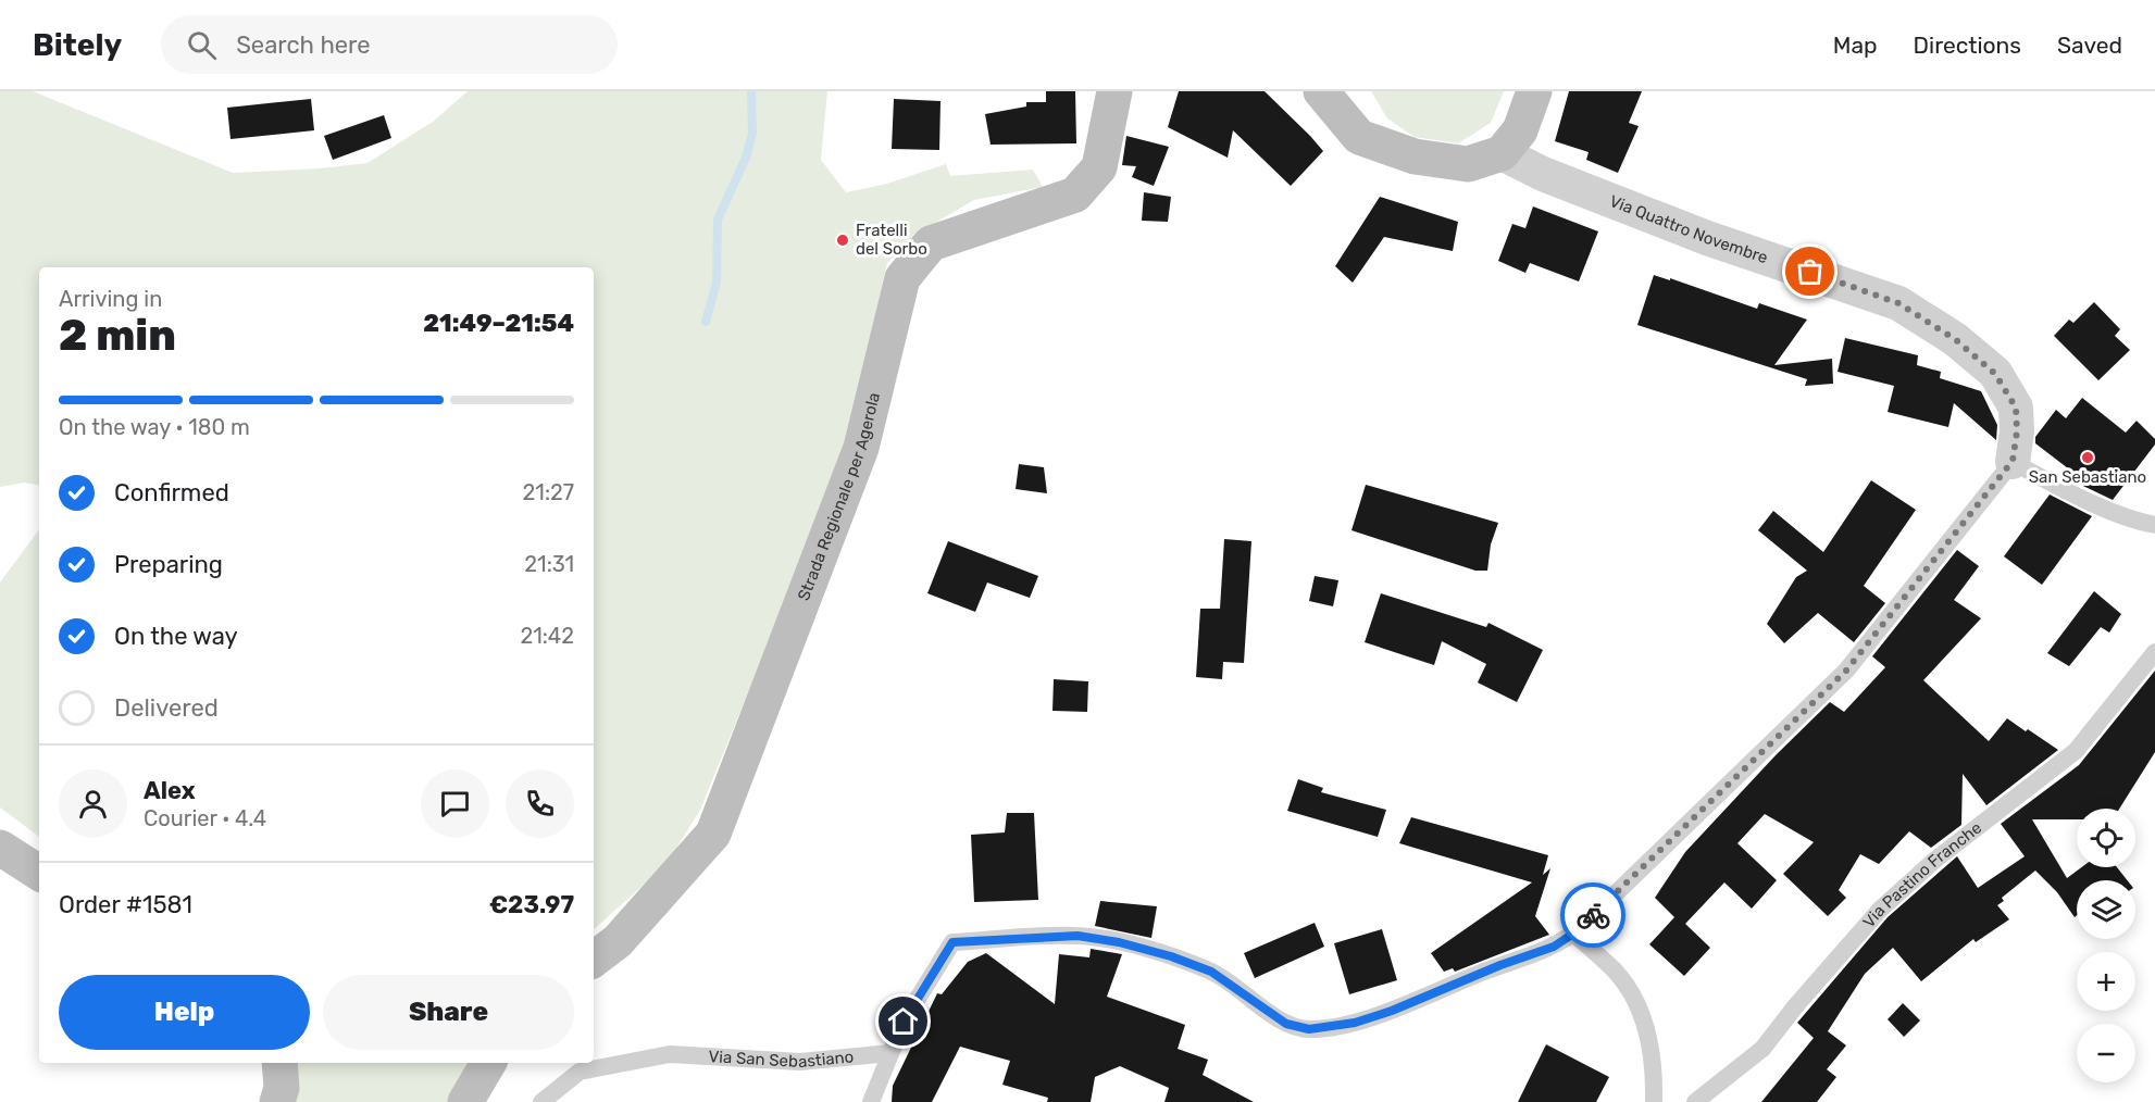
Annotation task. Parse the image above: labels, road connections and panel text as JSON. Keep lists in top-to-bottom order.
{
  "streets": {
    "main road": ["Strada Regionale per Agerola"],
    "street": ["Via Quattro Novembre"],
    "lane": ["Via Pastino Franche", "Via San Sebastiano"]
  },
  "places": ["Fratelli del Sorbo", "San Sebastiano"],
  "page": {
    "header": "Bitely",
    "search": "Search here",
    "nav": ["Map", "Directions", "Saved"],
    "heading": ["2 min", "Arriving in", "21:49–21:54"],
    "panel": [
      "Alex",
      "Courier · 4.4",
      "Order #1581",
      "€23.97"
    ],
    "bar": "On the way · 180 m",
    "list": [
      ["Confirmed", "21:27"],
      ["Preparing", "21:31"],
      ["On the way", "21:42"],
      "Delivered"
    ],
    "map_buttons": ["+", "−"],
    "buttons": ["Help", "Share"]
  }
}
